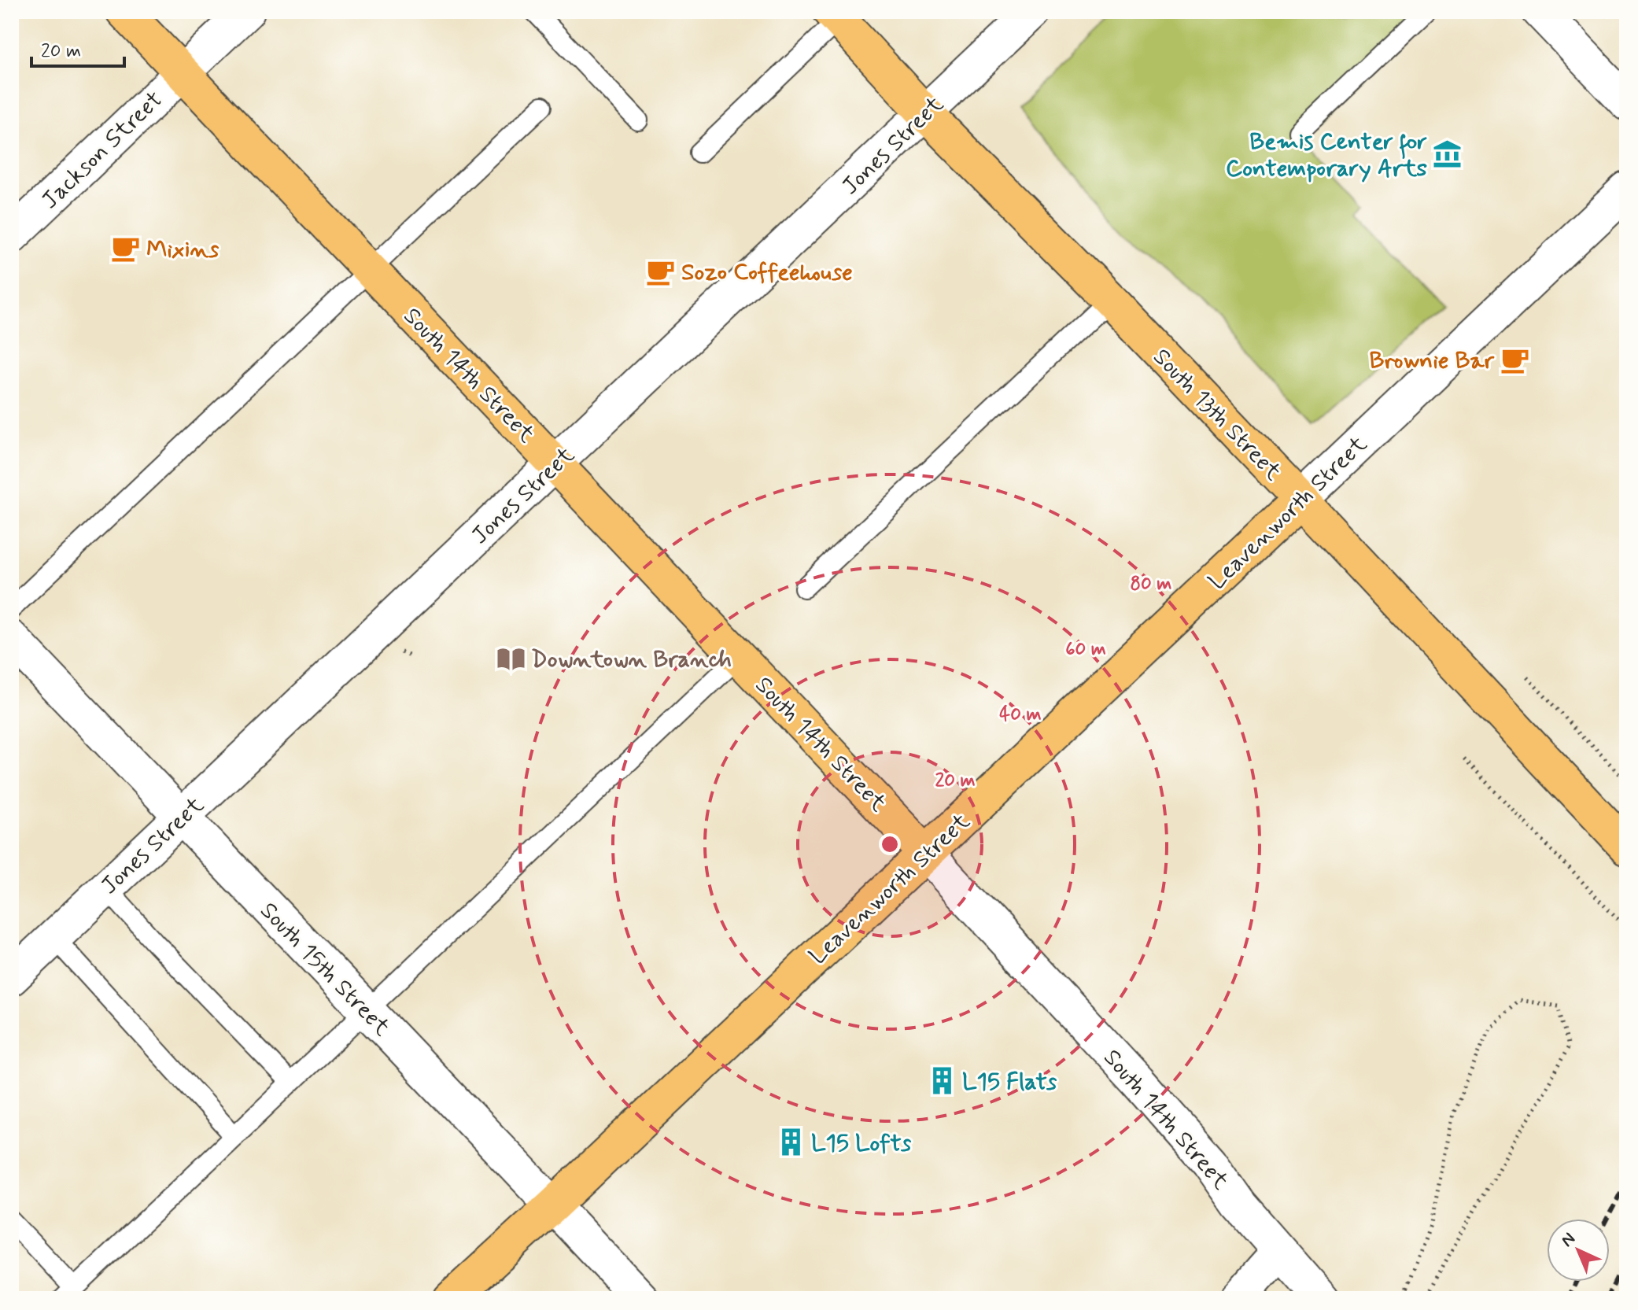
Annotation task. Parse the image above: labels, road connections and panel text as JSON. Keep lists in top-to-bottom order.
{
  "streets": {
    "main road": ["South 14th Street", "South 13th Street", "Leavenworth Street"],
    "street": ["Jones Street", "Jackson Street", "South 15th Street"]
  },
  "crossings": [
    ["Jones Street", "South 14th Street"],
    ["Jones Street", "South 13th Street"],
    ["Jones Street", "South 15th Street"],
    ["Jackson Street", "South 14th Street"],
    ["South 14th Street", "Leavenworth Street"],
    ["South 13th Street", "Leavenworth Street"],
    ["Leavenworth Street", "South 15th Street"]
  ],
  "places": {
    "museum": ["Bemis Center for Contemporary Arts"],
    "cafe": ["Mixins", "Sozo Coffeehouse", "Brownie Bar"],
    "library": ["Downtown Branch"],
    "building": ["L15 Flats", "L15 Lofts"]
  },
  "scale_bar": "20 m",
  "north": "top left",
  "rings": [
    "80 m",
    "60 m",
    "40 m",
    "20 m"
  ]
}
